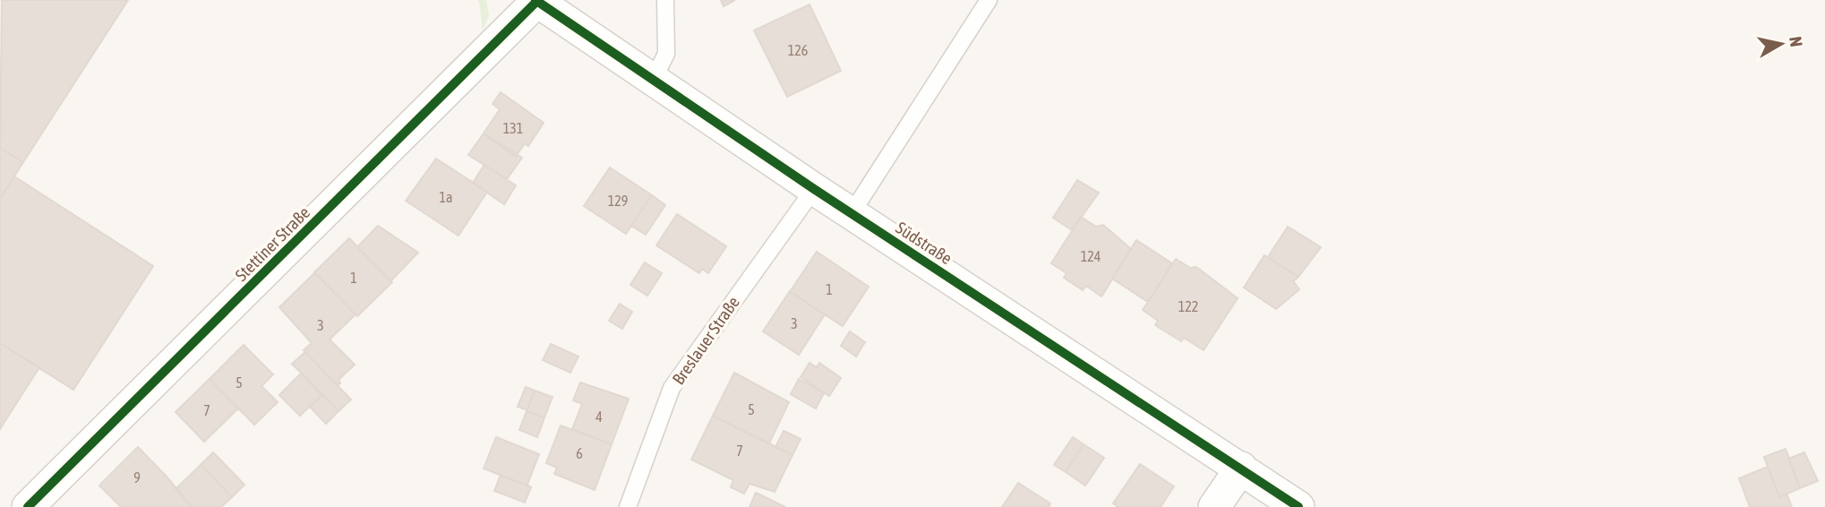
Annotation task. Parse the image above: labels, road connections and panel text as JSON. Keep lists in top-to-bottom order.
{
  "streets": {
    "street": ["Südstraße", "Stettiner Straße"],
    "lane": ["Breslauer Straße"]
  },
  "crossings": [
    ["Südstraße", "Stettiner Straße"],
    ["Südstraße", "Breslauer Straße"]
  ],
  "house_numbers": [
    "126",
    "131",
    "1a",
    "129",
    "124",
    "1",
    "1",
    "122",
    "3",
    "3",
    "5",
    "5",
    "7",
    "4",
    "7",
    "6",
    "9"
  ],
  "north": "right"
}
